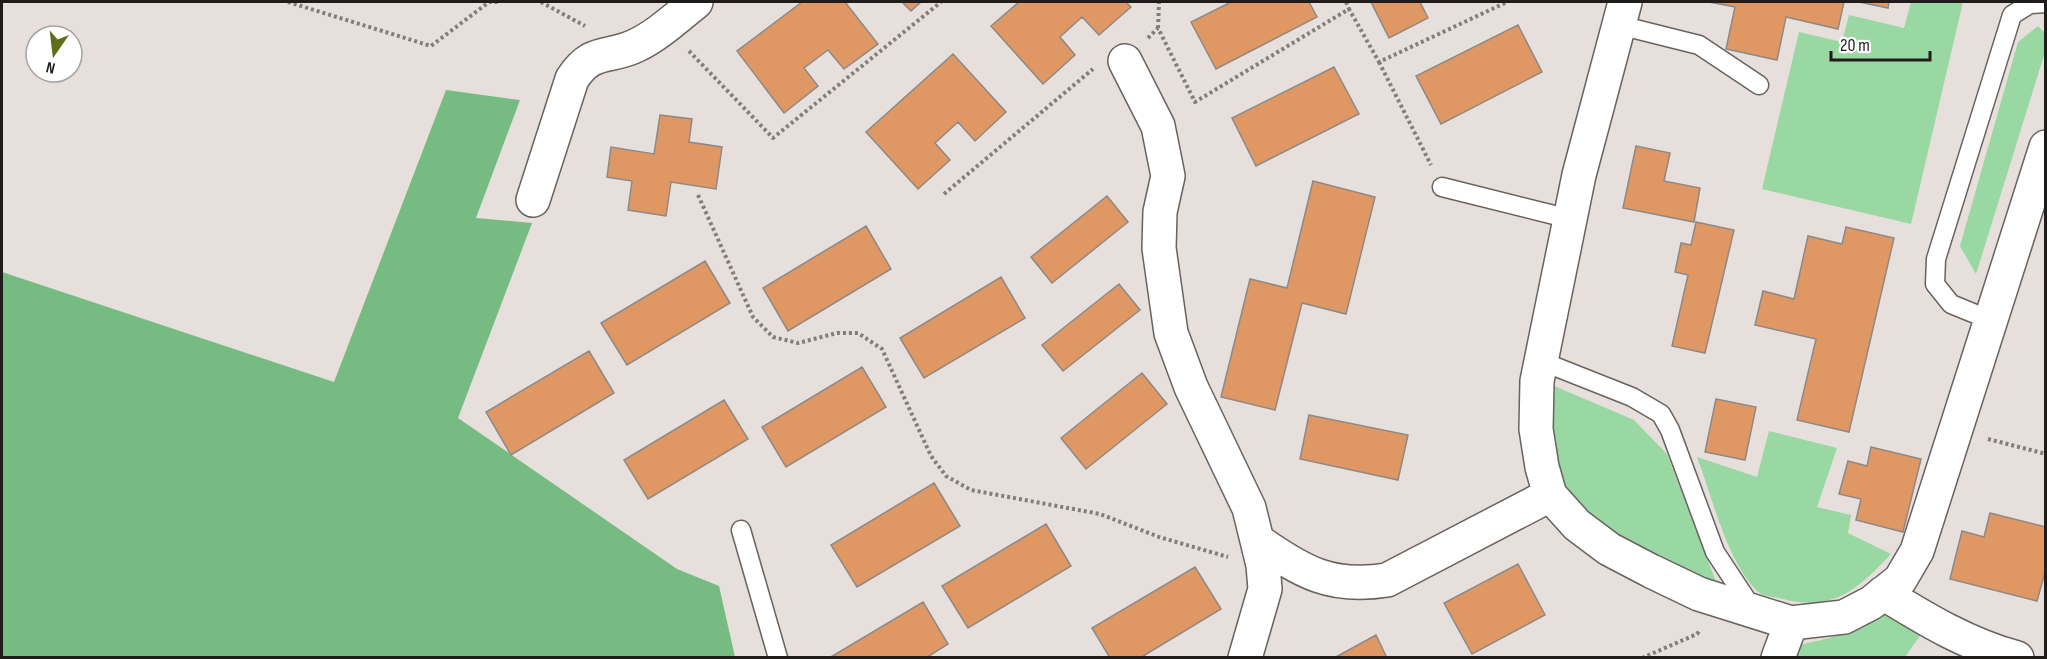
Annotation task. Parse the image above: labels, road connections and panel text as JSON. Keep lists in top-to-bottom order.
{
  "scale_bar": "20 m",
  "north": "bottom"
}
